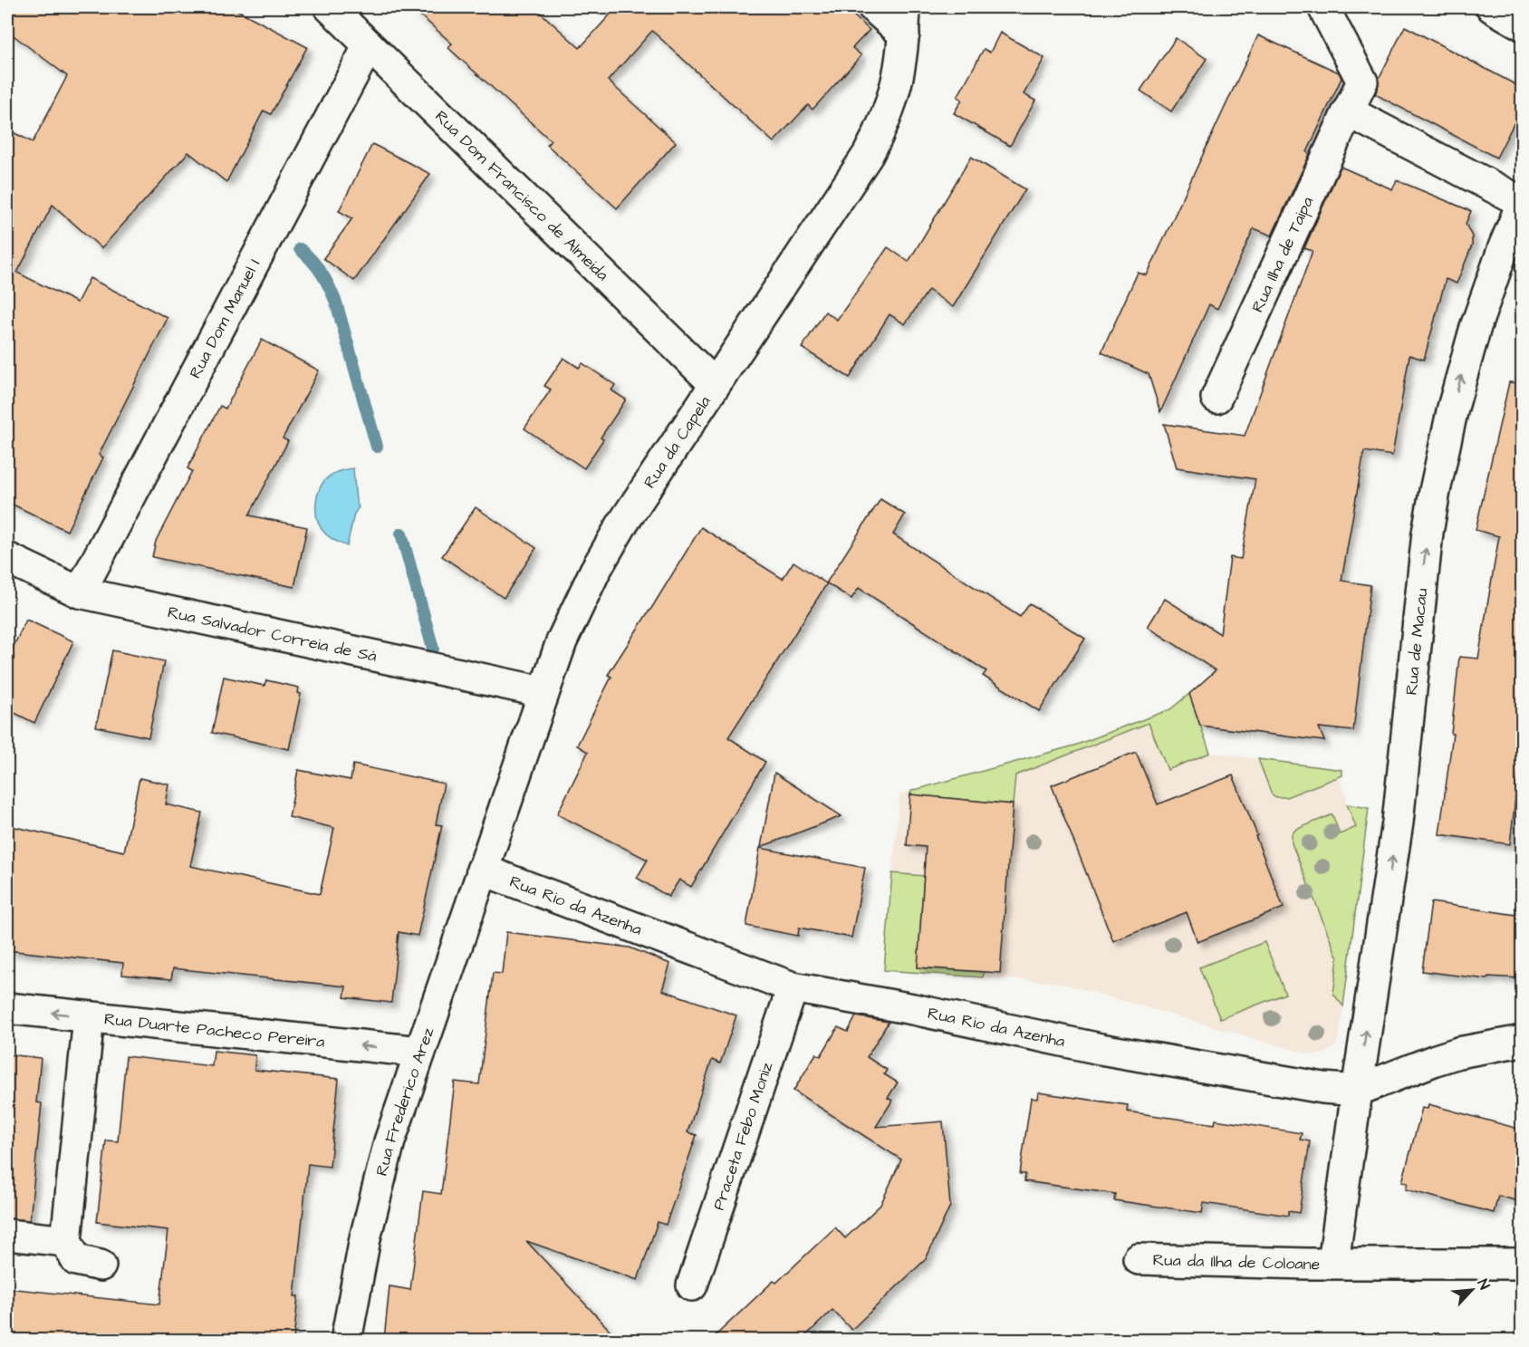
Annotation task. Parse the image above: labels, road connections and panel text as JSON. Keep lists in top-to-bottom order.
{
  "streets": {
    "street": [
      "Rua Dom Francisco de Almeida",
      "Rua Ilha de Taipa",
      "Rua Dom Manuel I",
      "Rua da Capela",
      "Rua Salvador Correia de Sá",
      "Rua de Macau",
      "Rua Rio da Azenha",
      "Rua Duarte Pacheco Pereira",
      "Rua Frederico Arez",
      "Praceta Febo Moniz",
      "Rua da Ilha de Coloane"
    ]
  },
  "crossings": [
    ["Rua Dom Francisco de Almeida", "Rua Dom Manuel I"],
    ["Rua Dom Francisco de Almeida", "Rua da Capela"],
    ["Rua Dom Manuel I", "Rua Salvador Correia de Sá"],
    ["Rua da Capela", "Rua Salvador Correia de Sá"],
    ["Rua da Capela", "Rua Rio da Azenha"],
    ["Rua da Capela", "Rua Frederico Arez"],
    ["Rua de Macau", "Rua Rio da Azenha"],
    ["Rua de Macau", "Rua da Ilha de Coloane"],
    ["Rua Rio da Azenha", "Rua Frederico Arez"],
    ["Rua Rio da Azenha", "Praceta Febo Moniz"],
    ["Rua Rio da Azenha", "Rua da Ilha de Coloane"],
    ["Rua Duarte Pacheco Pereira", "Rua Frederico Arez"]
  ],
  "one_way": ["Rua de Macau", "Rua Duarte Pacheco Pereira"],
  "north": "top right"
}
